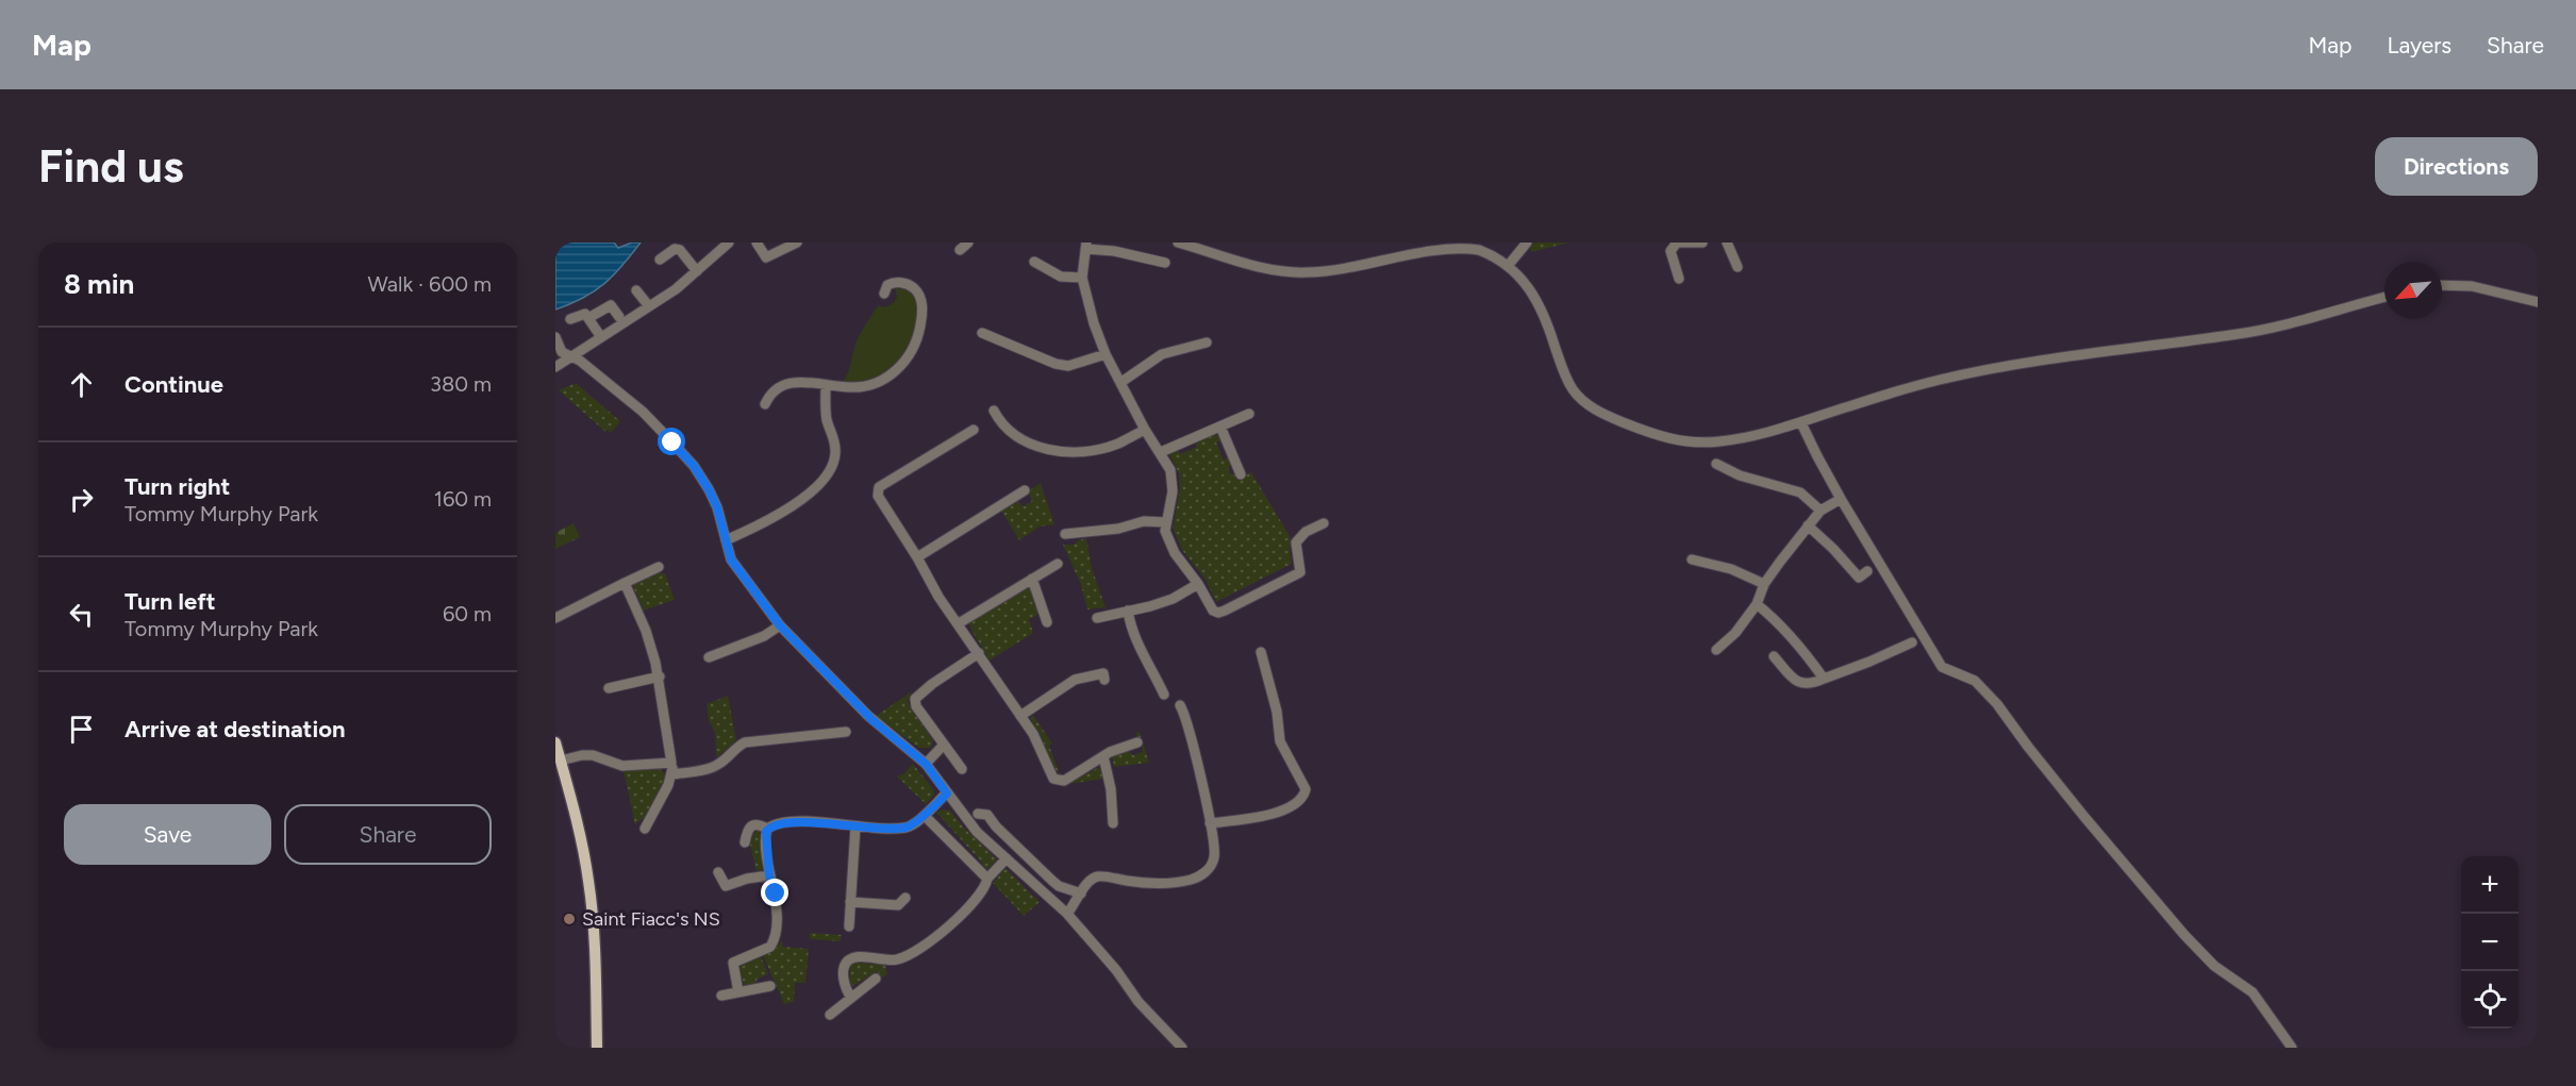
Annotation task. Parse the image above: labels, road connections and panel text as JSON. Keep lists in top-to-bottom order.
{
  "places": ["Saint Fiacc's NS"],
  "north": "bottom left",
  "page": {
    "header": "Map",
    "nav": ["Map", "Layers", "Share"],
    "buttons": [
      "Directions",
      ["Save", "Share"]
    ],
    "title": "Find us",
    "heading": ["8 min", "Walk · 600 m"],
    "list": [
      ["Continue", "380 m"],
      ["Turn right", "Tommy Murphy Park", "160 m"],
      ["Turn left", "Tommy Murphy Park", "60 m"],
      "Arrive at destination"
    ],
    "map_buttons": ["+", "−"]
  }
}
